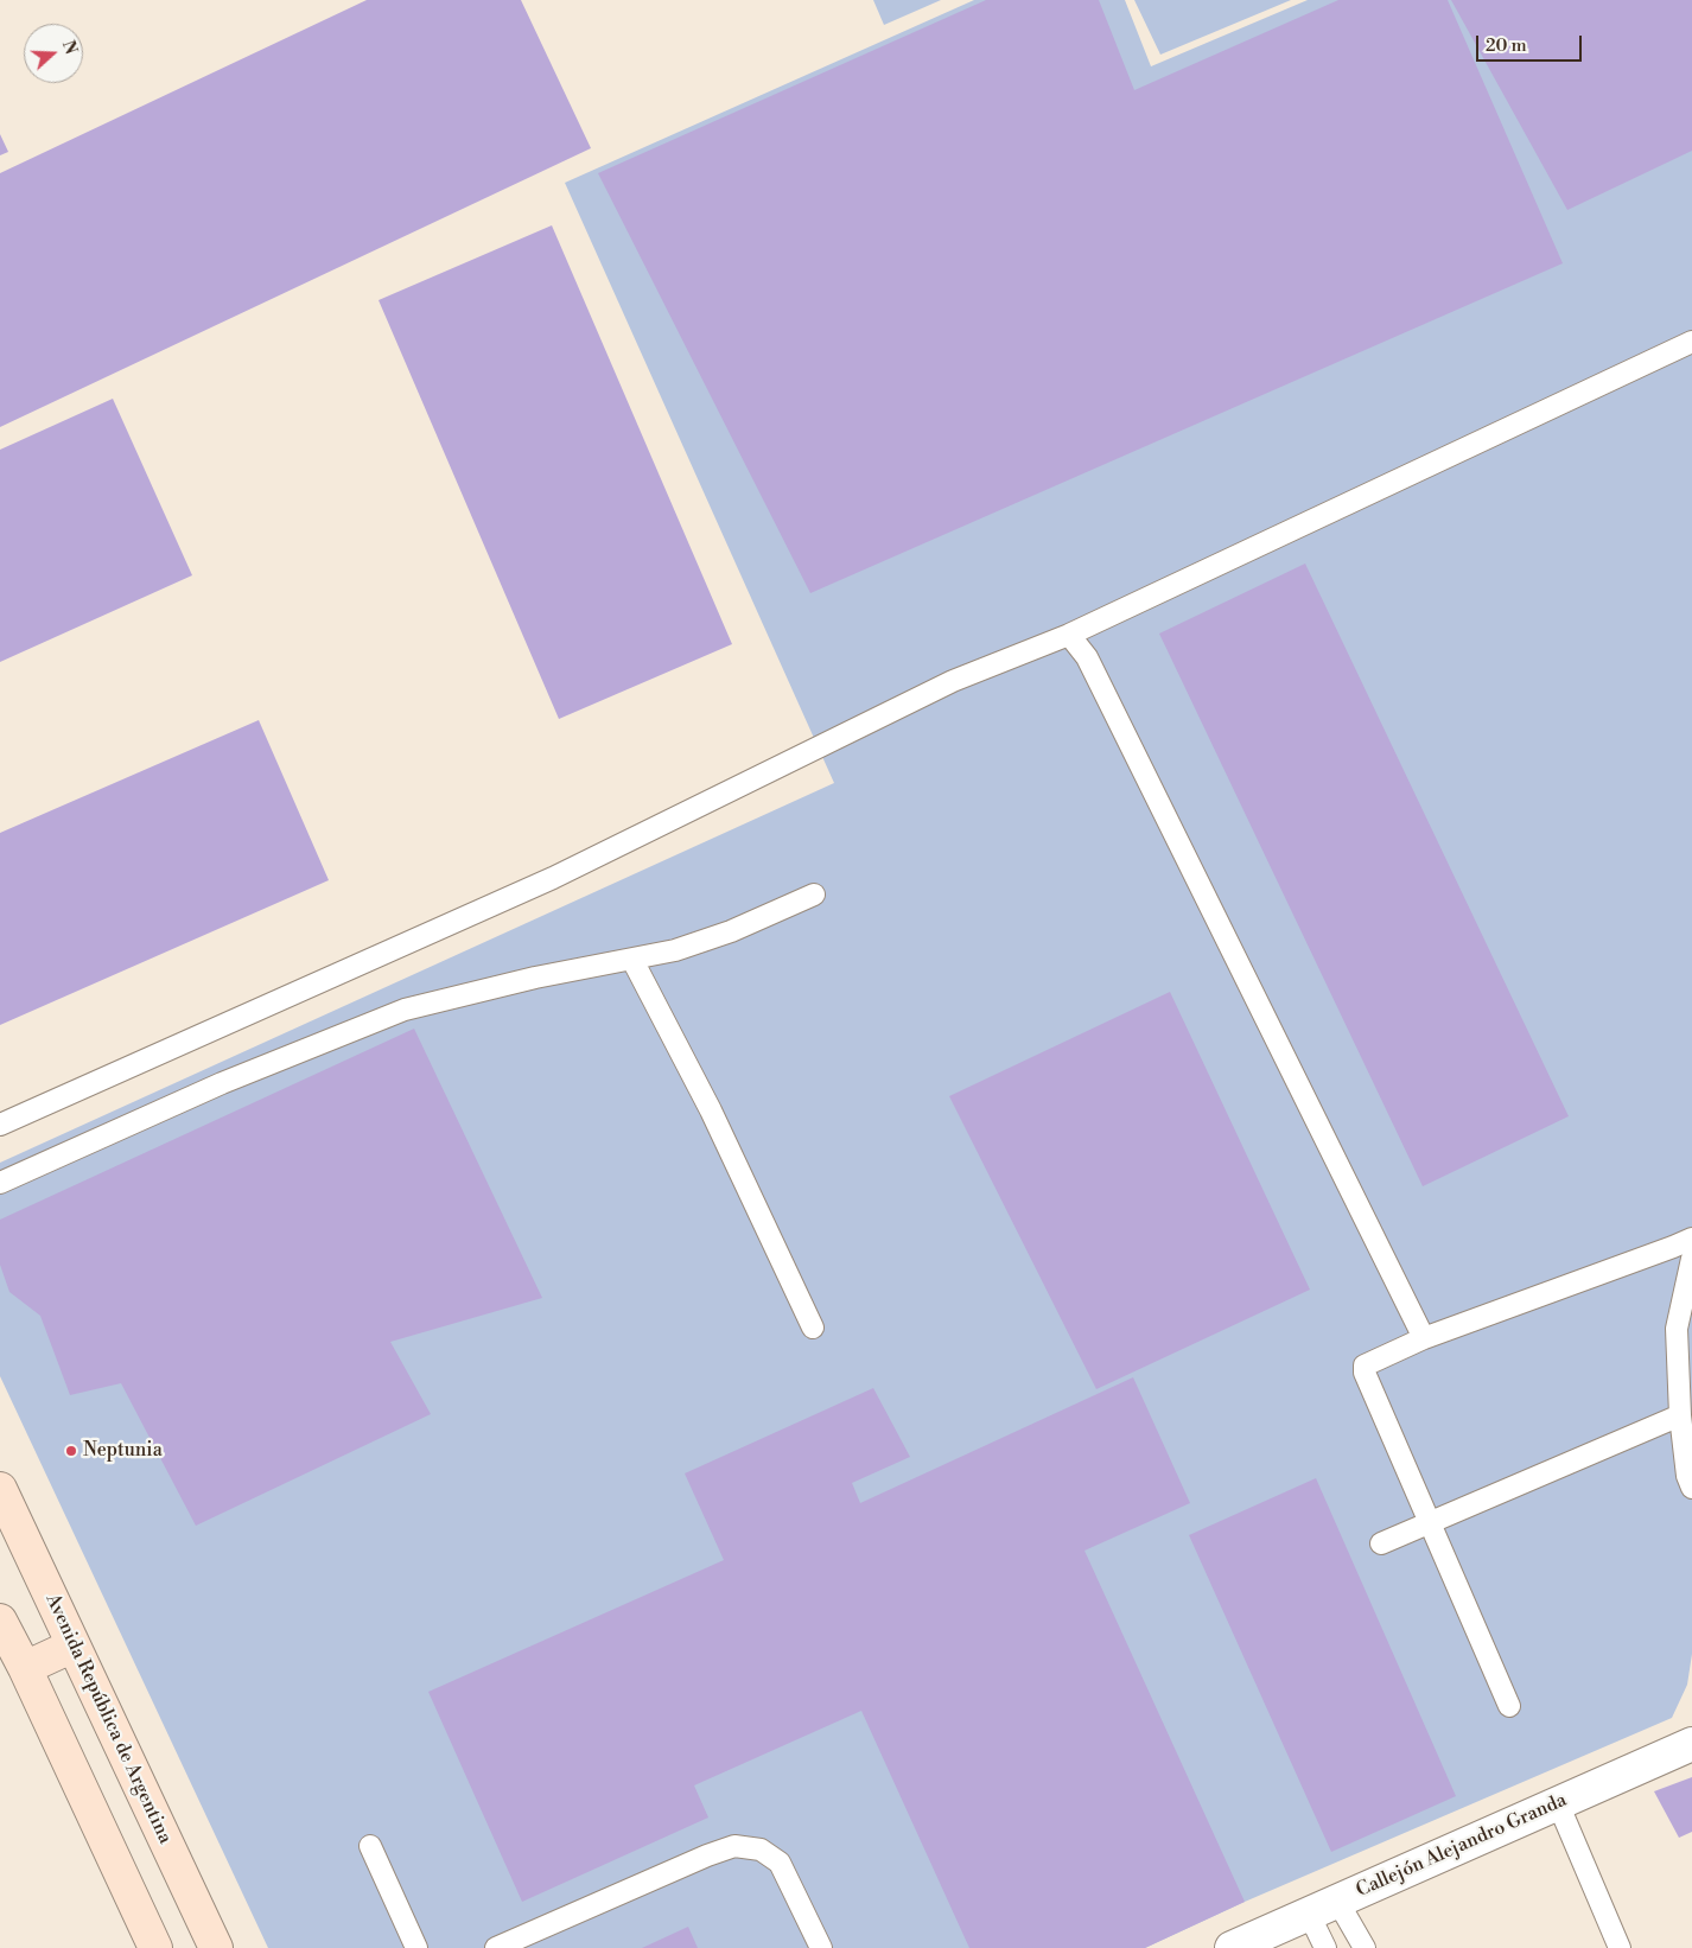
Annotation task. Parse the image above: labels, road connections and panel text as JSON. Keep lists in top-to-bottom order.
{
  "streets": {
    "main road": ["Avenida República de Argentina"],
    "street": ["Callejón Alejandro Granda"]
  },
  "places": ["Neptunia"],
  "scale_bar": "20 m",
  "north": "right"
}
